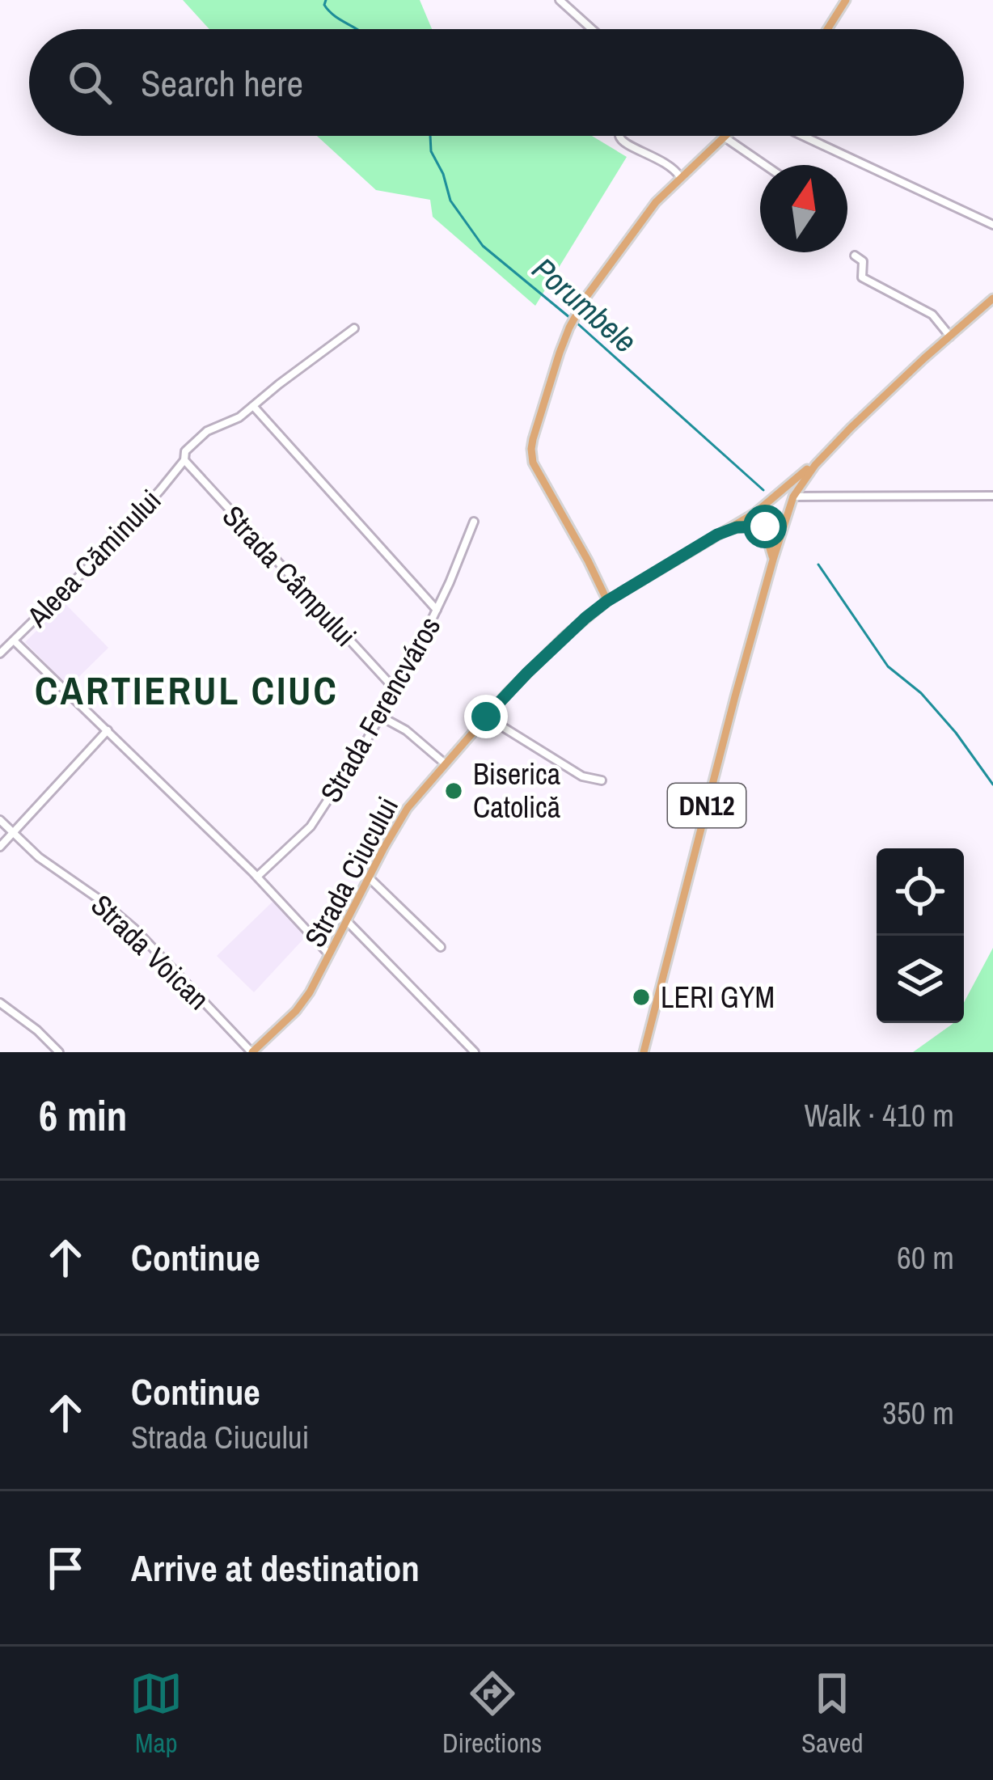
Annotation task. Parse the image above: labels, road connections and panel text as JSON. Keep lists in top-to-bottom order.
{
  "streets": {
    "main road": ["DN12", "Strada Ciucului"],
    "street": [
      "Aleea Căminului",
      "Strada Câmpului",
      "Strada Ferencváros",
      "Strada Voican"
    ]
  },
  "crossings": [
    ["Aleea Căminului", "Strada Câmpului"],
    ["Strada Câmpului", "Strada Ferencváros"],
    ["DN12", "Strada Ciucului"],
    ["Strada Ciucului", "Strada Voican"]
  ],
  "districts": ["CARTIERUL CIUC"],
  "water": ["Porumbele"],
  "places": ["Biserica Catolică", "LERI GYM"],
  "north": "top",
  "page": {
    "search": "Search here",
    "heading": ["6 min", "Walk · 410 m"],
    "list": [
      ["Continue", "60 m"],
      ["Continue", "Strada Ciucului", "350 m"],
      "Arrive at destination"
    ],
    "nav": ["Map", "Directions", "Saved"]
  }
}
